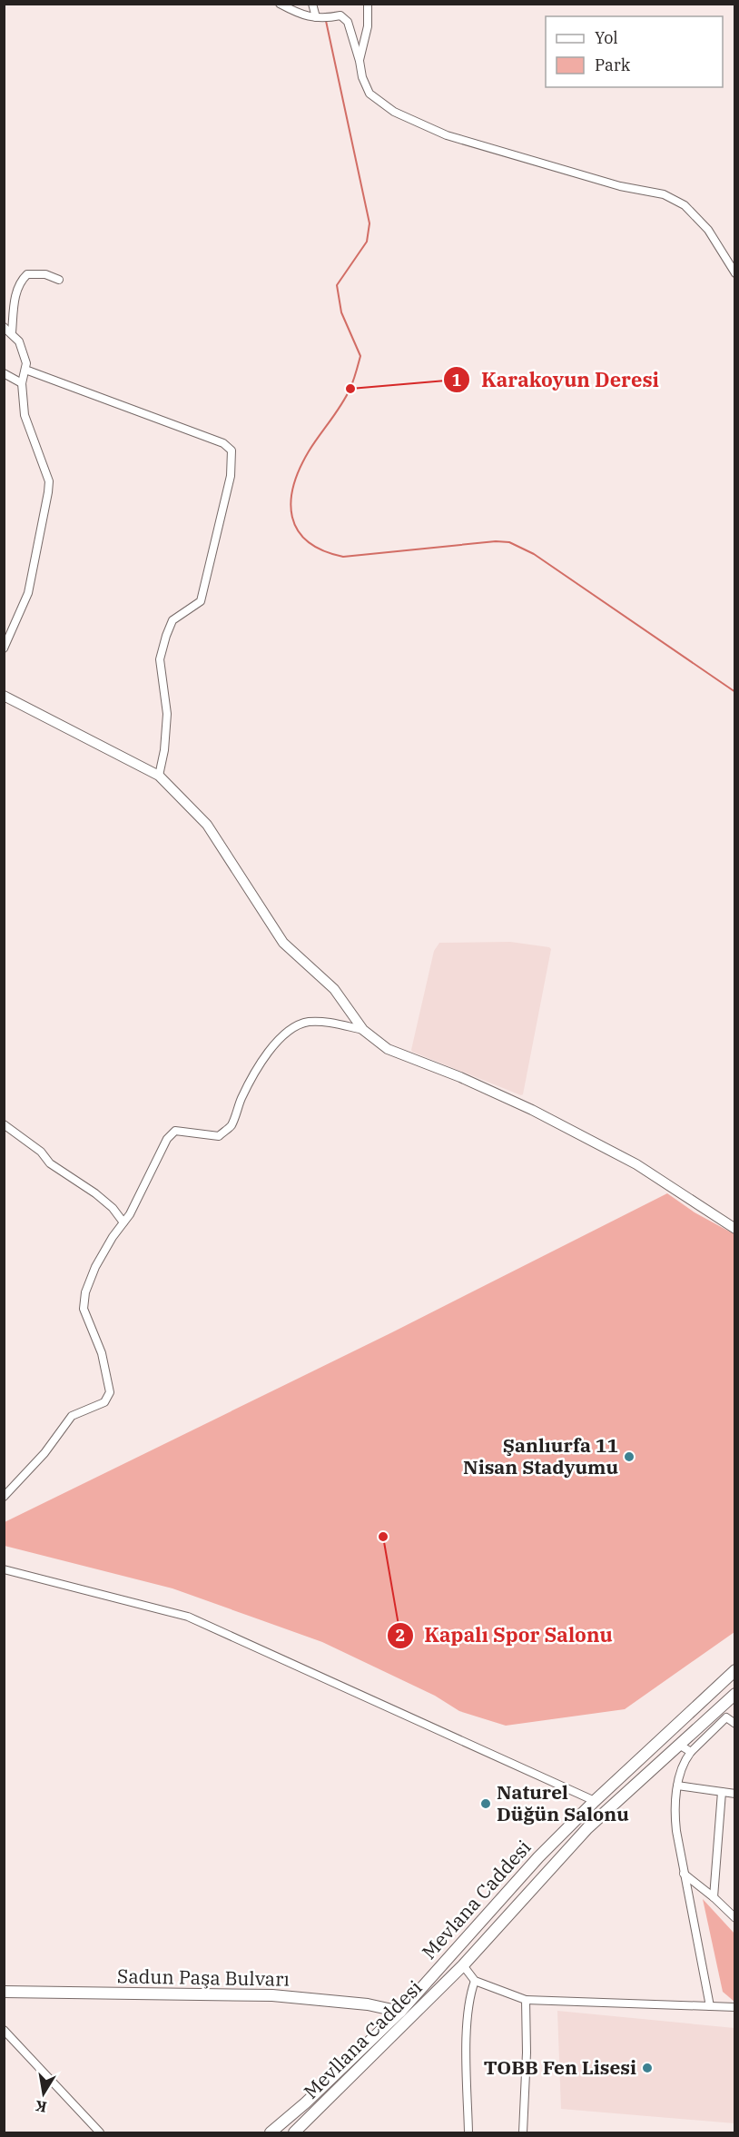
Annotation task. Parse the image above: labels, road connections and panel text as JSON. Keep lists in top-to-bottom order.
{
  "streets": {
    "main road": ["Mevlana Caddesi", "Sadun Paşa Bulvarı", "Mevllana Caddesi"]
  },
  "crossings": [
    ["Mevlana Caddesi", "Sadun Paşa Bulvarı"]
  ],
  "places": [
    "Karakoyun Deresi",
    "Şanlıurfa 11 Nisan Stadyumu",
    "Kapalı Spor Salonu",
    "Naturel Düğün Salonu",
    "TOBB Fen Lisesi"
  ],
  "legend": ["Yol", "Park"],
  "north": "bottom"
}
